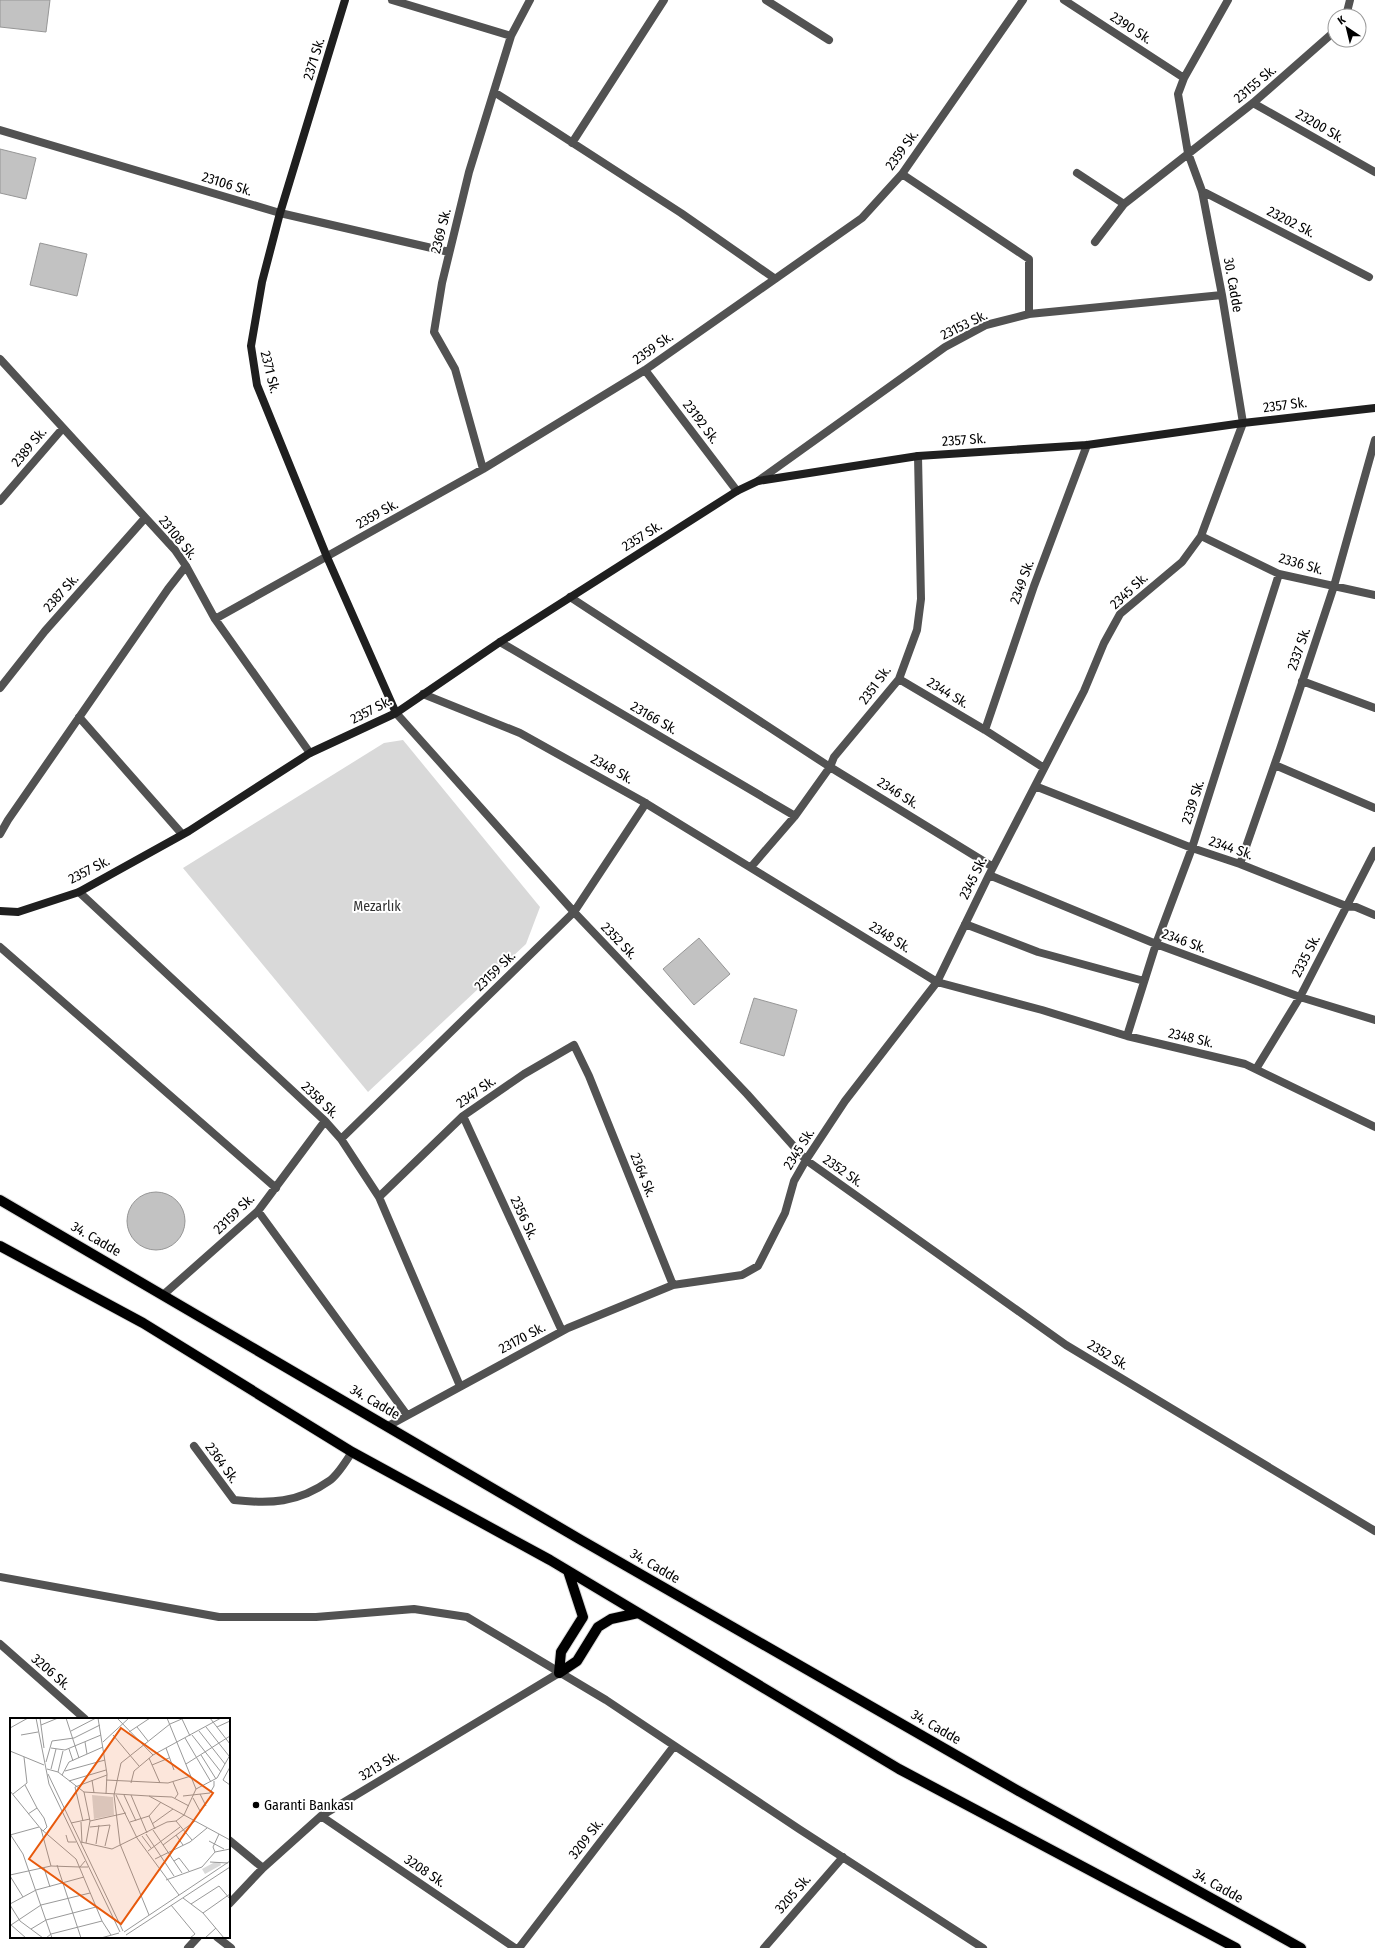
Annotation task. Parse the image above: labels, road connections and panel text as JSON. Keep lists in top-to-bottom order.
{
  "streets": {
    "main road": ["34. Cadde"],
    "street": [
      "2390 Sk.",
      "2371 Sk.",
      "23155 Sk.",
      "23200 Sk.",
      "2359 Sk.",
      "23106 Sk.",
      "23202 Sk.",
      "2369 Sk.",
      "30. Cadde",
      "23153 Sk.",
      "2357 Sk.",
      "23192 Sk.",
      "2389 Sk.",
      "23108 Sk.",
      "2336 Sk.",
      "2349 Sk.",
      "2345 Sk.",
      "2387 Sk.",
      "2337 Sk.",
      "2351 Sk.",
      "2344 Sk.",
      "23166 Sk.",
      "2348 Sk.",
      "2346 Sk.",
      "2339 Sk.",
      "2352 Sk.",
      "2335 Sk.",
      "23159 Sk.",
      "2347 Sk.",
      "2358 Sk.",
      "2364 Sk.",
      "2356 Sk.",
      "23170 Sk.",
      "3206 Sk.",
      "3213 Sk.",
      "3209 Sk.",
      "3208 Sk.",
      "3205 Sk."
    ]
  },
  "crossings": [
    ["2371 Sk.", "2359 Sk."],
    ["2371 Sk.", "23106 Sk."],
    ["2371 Sk.", "2357 Sk."],
    ["2371 Sk.", "2352 Sk."],
    ["23155 Sk.", "23200 Sk."],
    ["23155 Sk.", "30. Cadde"],
    ["2359 Sk.", "2369 Sk."],
    ["2359 Sk.", "23192 Sk."],
    ["2359 Sk.", "23108 Sk."],
    ["23106 Sk.", "2369 Sk."],
    ["23202 Sk.", "30. Cadde"],
    ["30. Cadde", "23153 Sk."],
    ["30. Cadde", "2357 Sk."],
    ["30. Cadde", "2345 Sk."],
    ["23153 Sk.", "2357 Sk."],
    ["2357 Sk.", "23192 Sk."],
    ["2357 Sk.", "23108 Sk."],
    ["2357 Sk.", "2349 Sk."],
    ["2357 Sk.", "2345 Sk."],
    ["2357 Sk.", "2351 Sk."],
    ["2357 Sk.", "23166 Sk."],
    ["2357 Sk.", "2348 Sk."],
    ["2357 Sk.", "2346 Sk."],
    ["2357 Sk.", "2352 Sk."],
    ["2357 Sk.", "2358 Sk."],
    ["2389 Sk.", "23108 Sk."],
    ["23108 Sk.", "2387 Sk."],
    ["2336 Sk.", "2345 Sk."],
    ["2336 Sk.", "2337 Sk."],
    ["2336 Sk.", "2339 Sk."],
    ["2349 Sk.", "2344 Sk."],
    ["2345 Sk.", "2344 Sk."],
    ["2345 Sk.", "2348 Sk."],
    ["2345 Sk.", "2346 Sk."],
    ["2345 Sk.", "2352 Sk."],
    ["2345 Sk.", "2364 Sk."],
    ["2345 Sk.", "23170 Sk."],
    ["2337 Sk.", "2344 Sk."],
    ["2351 Sk.", "2344 Sk."],
    ["2351 Sk.", "23166 Sk."],
    ["2351 Sk.", "2348 Sk."],
    ["2351 Sk.", "2346 Sk."],
    ["2344 Sk.", "2339 Sk."],
    ["2344 Sk.", "2335 Sk."],
    ["2348 Sk.", "2339 Sk."],
    ["2348 Sk.", "2335 Sk."],
    ["2348 Sk.", "23159 Sk."],
    ["2346 Sk.", "2339 Sk."],
    ["2346 Sk.", "2335 Sk."],
    ["2352 Sk.", "23159 Sk."],
    ["23159 Sk.", "2358 Sk."],
    ["23159 Sk.", "34. Cadde"],
    ["2347 Sk.", "2358 Sk."],
    ["2347 Sk.", "2364 Sk."],
    ["2347 Sk.", "2356 Sk."],
    ["2358 Sk.", "23170 Sk."],
    ["2364 Sk.", "23170 Sk."],
    ["2356 Sk.", "23170 Sk."],
    ["34. Cadde", "23170 Sk."],
    ["3213 Sk.", "3208 Sk."]
  ],
  "parks": ["Mezarlık"],
  "places": ["Garanti Bankası"],
  "north": "top left"
}
